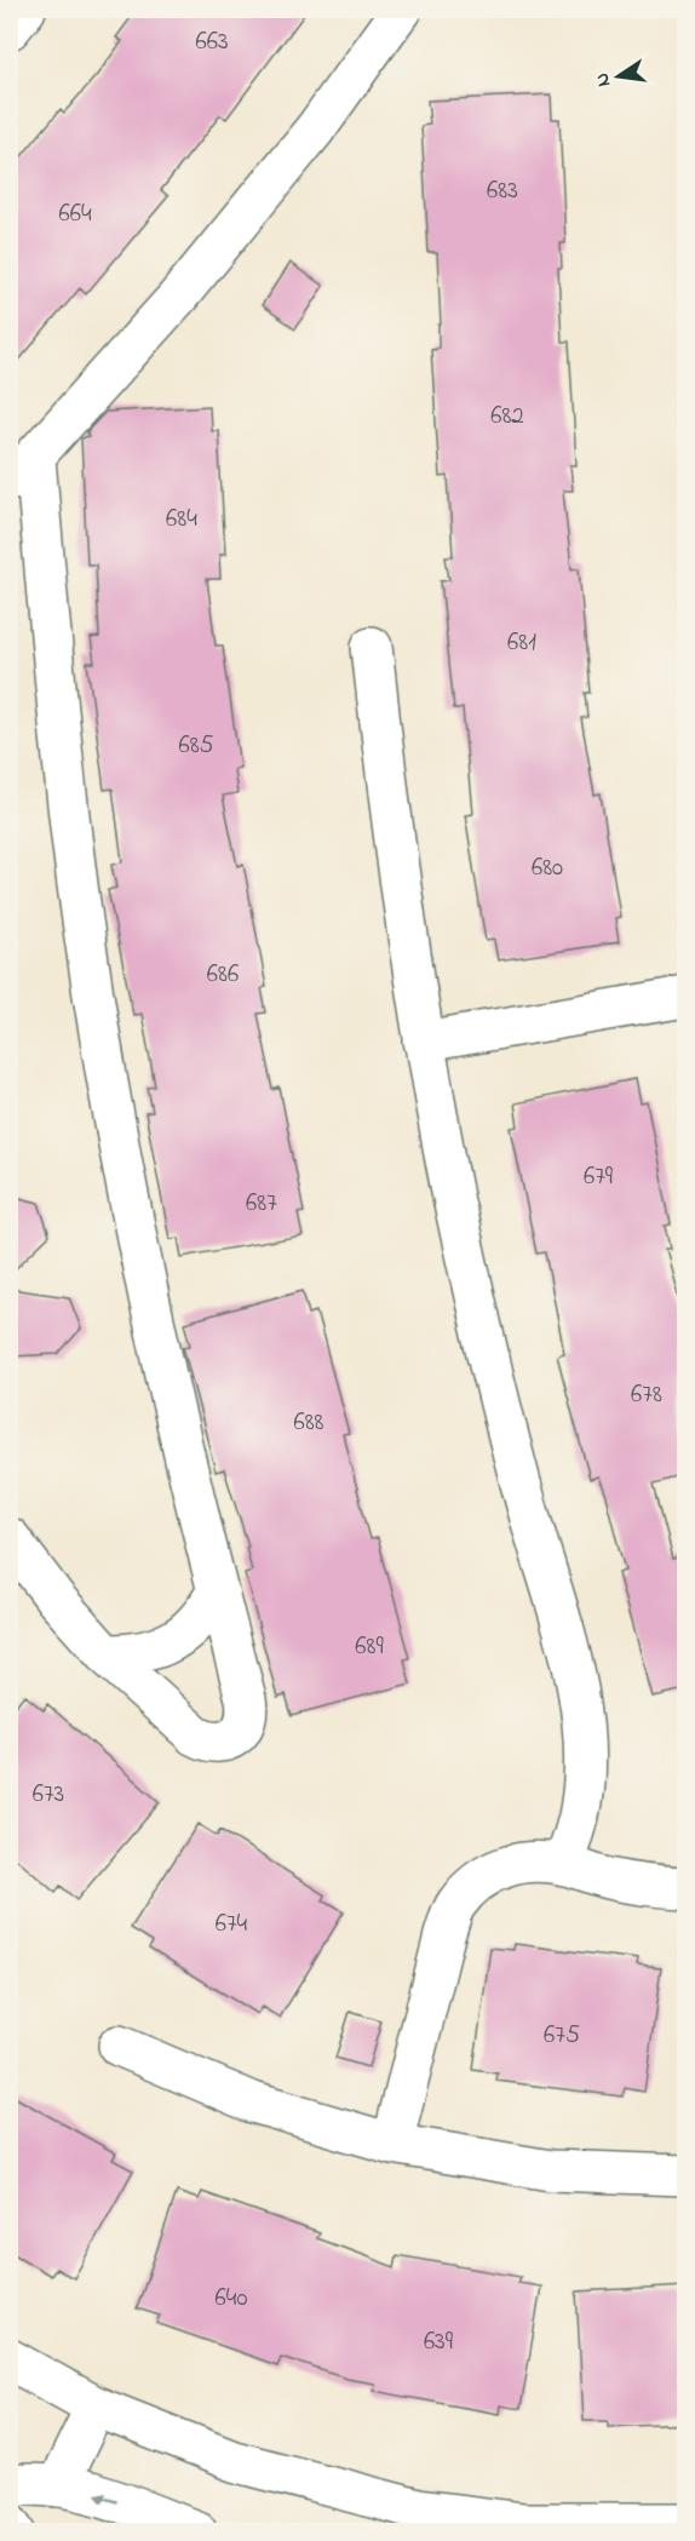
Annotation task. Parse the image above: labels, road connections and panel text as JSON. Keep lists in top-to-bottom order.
{
  "house_numbers": [
    "663",
    "683",
    "664",
    "682",
    "684",
    "681",
    "685",
    "680",
    "686",
    "679",
    "687",
    "678",
    "688",
    "689",
    "673",
    "674",
    "675",
    "640",
    "639"
  ],
  "north": "left"
}
